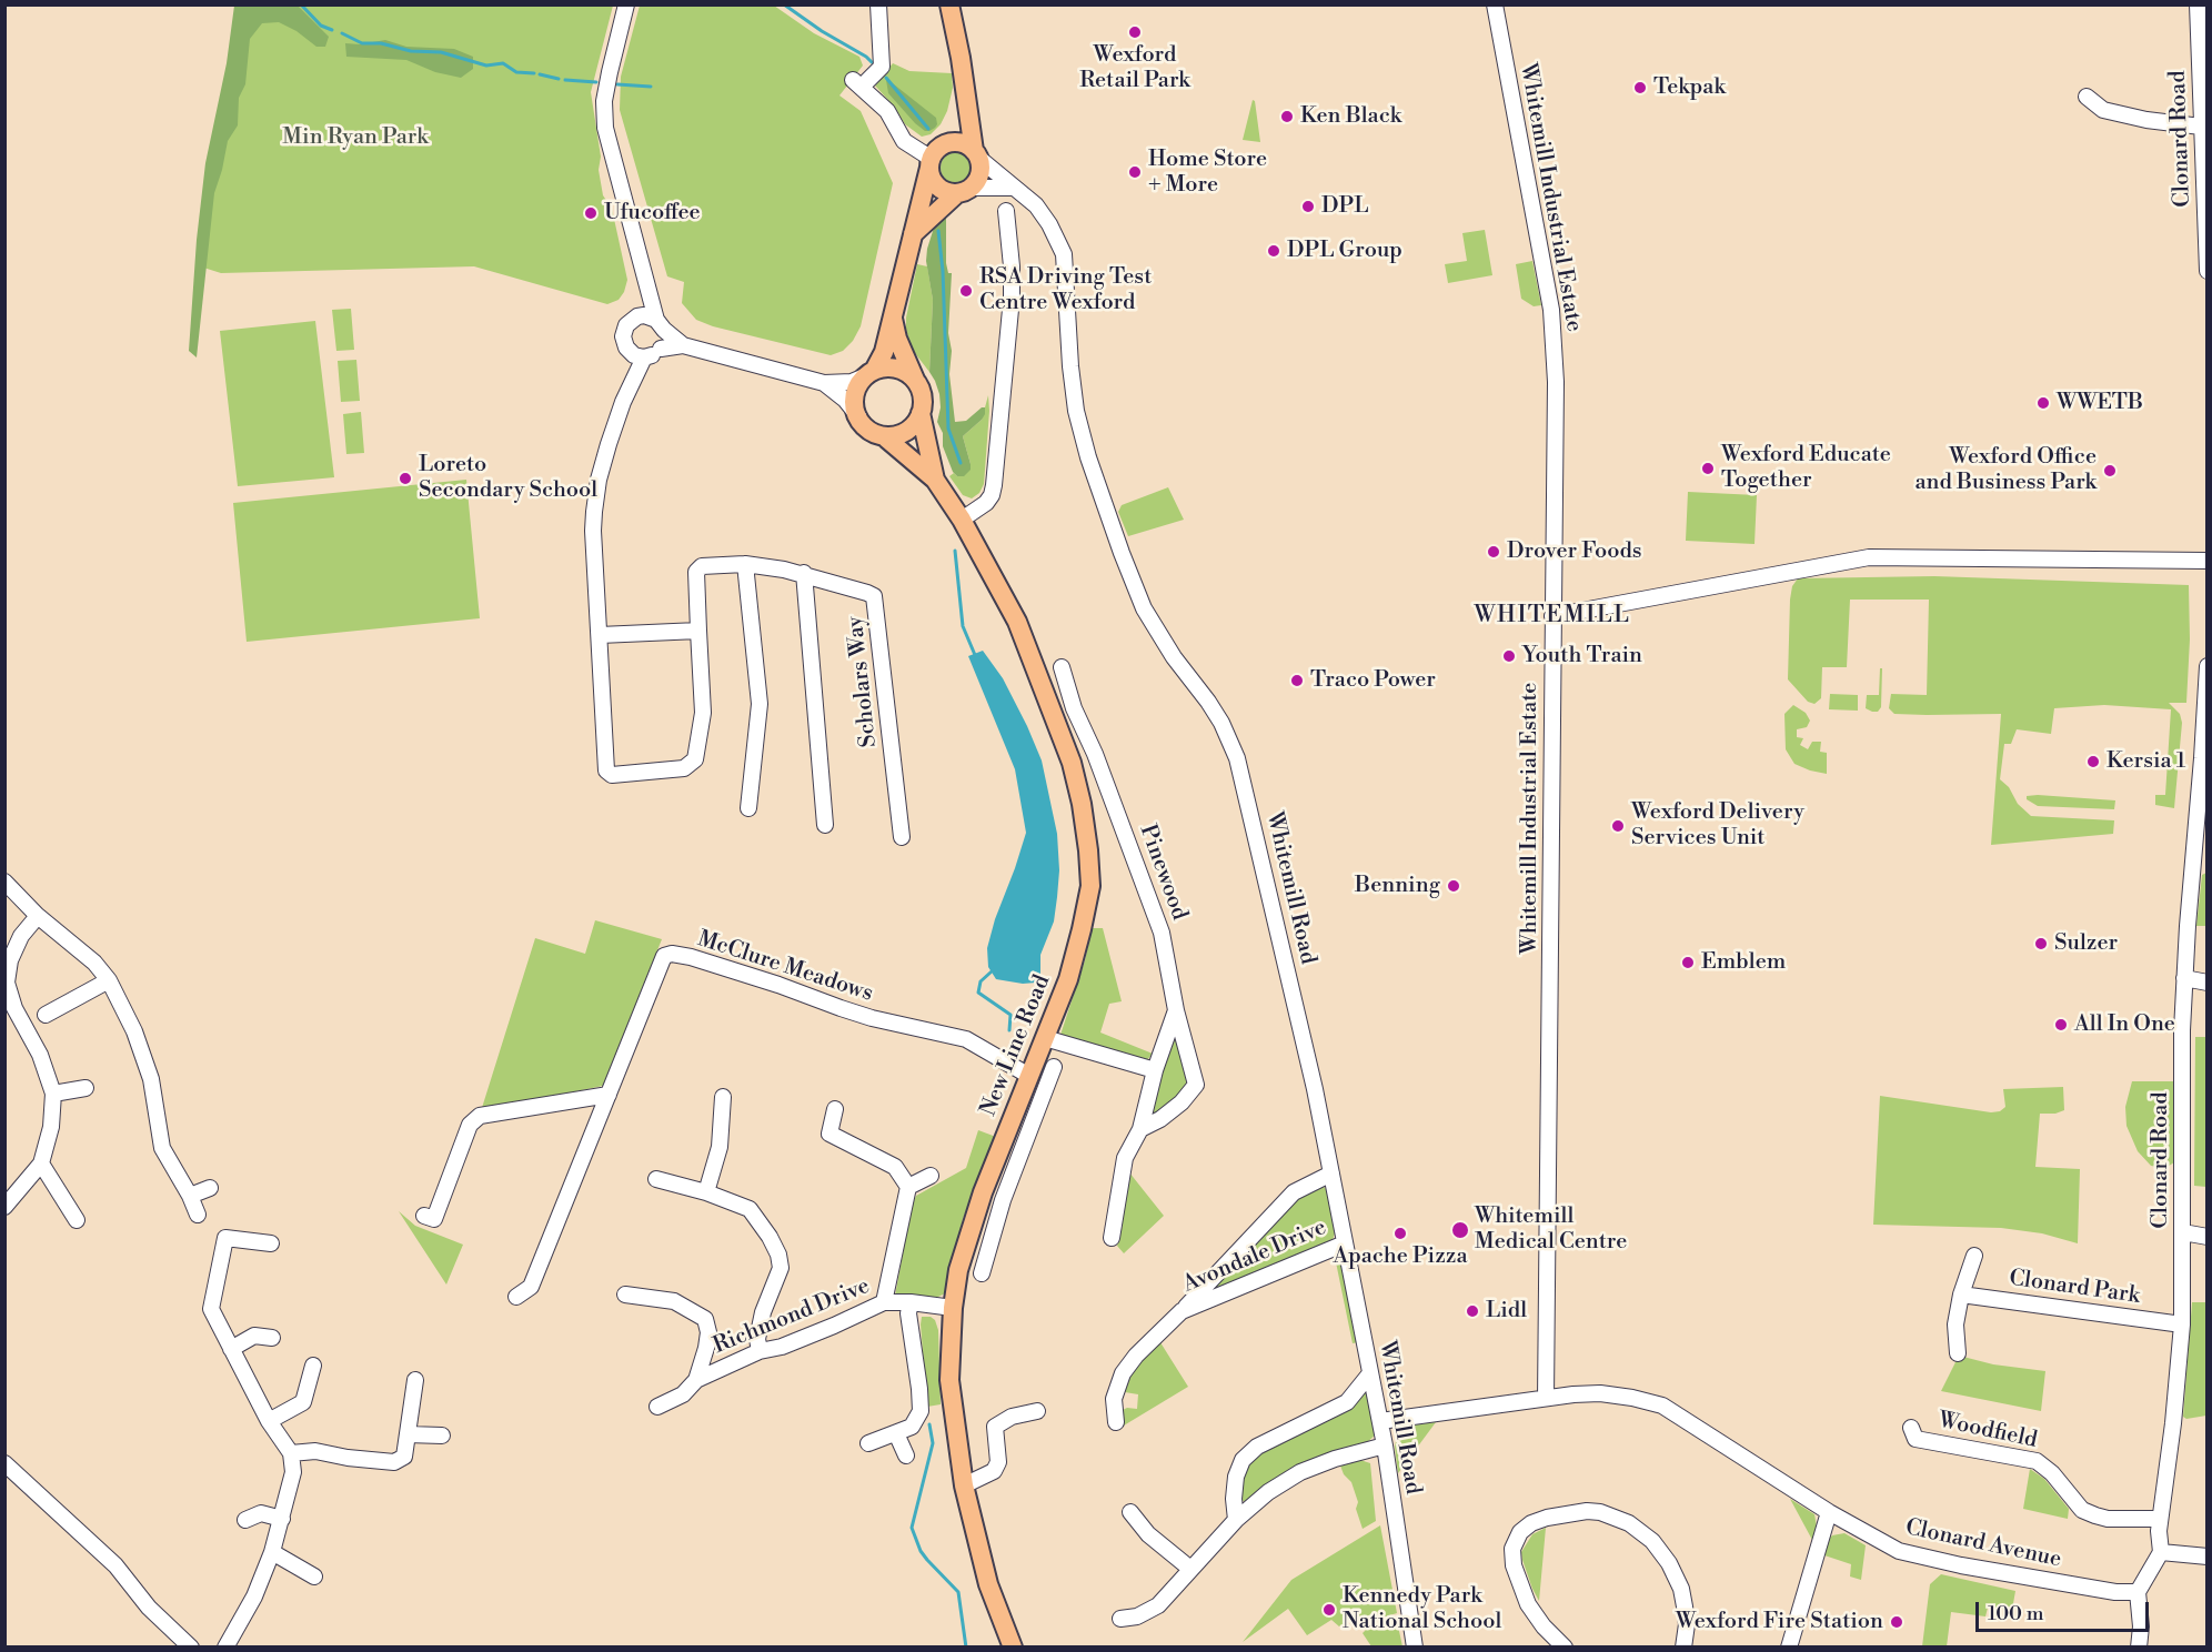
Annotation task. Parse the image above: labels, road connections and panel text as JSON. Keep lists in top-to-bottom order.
{
  "streets": {
    "main road": ["New Line Road"],
    "street": [
      "Clonard Road",
      "Whitemill Industrial Estate",
      "Scholars Way",
      "Pinewood",
      "Whitemill Road",
      "McClure Meadows",
      "Avondale Drive",
      "Clonard Park",
      "Richmond Drive",
      "Woodfield",
      "Clonard Avenue"
    ]
  },
  "crossings": [
    ["Clonard Road", "Clonard Park"],
    ["Clonard Road", "Woodfield"],
    ["Whitemill Industrial Estate", "Clonard Avenue"],
    ["Whitemill Road", "Avondale Drive"],
    ["Whitemill Road", "Clonard Avenue"],
    ["McClure Meadows", "New Line Road"],
    ["New Line Road", "Richmond Drive"]
  ],
  "districts": ["WHITEMILL"],
  "parks": ["Min Ryan Park"],
  "places": [
    "Wexford Retail Park",
    "Tekpak",
    "Ken Black",
    "Home Store + More",
    "DPL",
    "Ufucoffee",
    "DPL Group",
    "RSA Driving Test Centre Wexford",
    "WWETB",
    "Wexford Educate Together",
    "Wexford Office and Business Park",
    "Loreto Secondary School",
    "Drover Foods",
    "Youth Train",
    "Traco Power",
    "Kersia 1",
    "Wexford Delivery Services Unit",
    "Benning",
    "Sulzer",
    "Emblem",
    "All In One",
    "Whitemill Medical Centre",
    "Apache Pizza",
    "Lidl",
    "Kennedy Park National School",
    "Wexford Fire Station"
  ],
  "scale_bar": "100 m"
}
